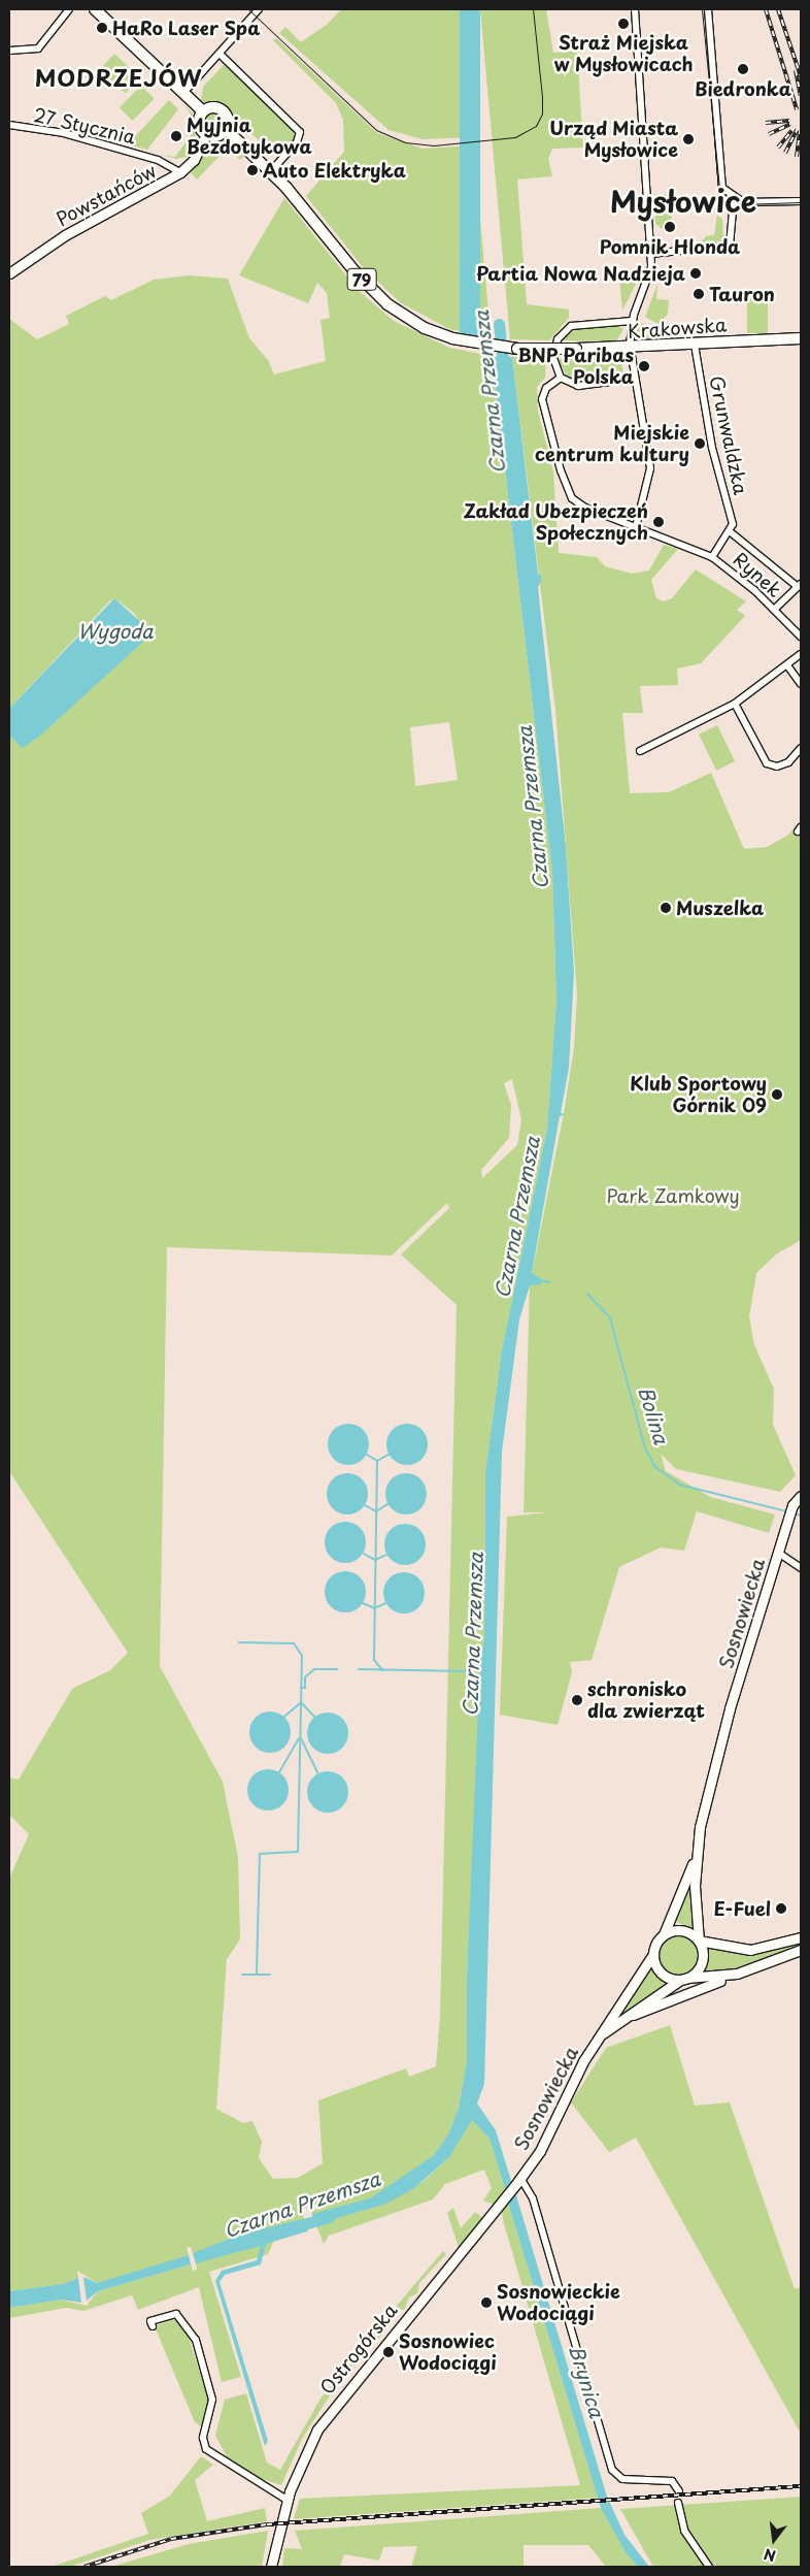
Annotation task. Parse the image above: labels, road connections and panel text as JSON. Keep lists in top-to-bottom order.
{
  "streets": {
    "main road": ["79", "Krakowska"],
    "street": [
      "27 Stycznia",
      "Powstańców",
      "Grunwaldzka",
      "Rynek",
      "Sosnowiecka",
      "Ostrogórska"
    ]
  },
  "crossings": [
    ["27 Stycznia", "Powstańców"],
    ["Powstańców", "79"],
    ["79", "Krakowska"],
    ["Krakowska", "Grunwaldzka"],
    ["Grunwaldzka", "Rynek"],
    ["Sosnowiecka", "Ostrogórska"]
  ],
  "districts": ["MODRZEJÓW", "Mysłowice"],
  "water": [
    "Czarna Przemsza",
    "Wygoda",
    "Bolina",
    "Brynica"
  ],
  "parks": ["Park Zamkowy"],
  "places": [
    "Straż Miejska w Mysłowicach",
    "HaRo Laser Spa",
    "Biedronka",
    "Myjnia Bezdotykowa",
    "Urząd Miasta Mysłowice",
    "Auto Elektryka",
    "Pomnik Hlonda",
    "Partia Nowa Nadzieja",
    "Tauron",
    "BNP Paribas Polska",
    "Miejskie centrum kultury",
    "Zakład Ubezpieczeń Społecznych",
    "Muszelka",
    "Klub Sportowy Górnik 09",
    "schronisko dla zwierząt",
    "E-Fuel",
    "Sosnowieckie Wodociągi",
    "Sosnowiec Wodociągi"
  ],
  "north": "bottom"
}
